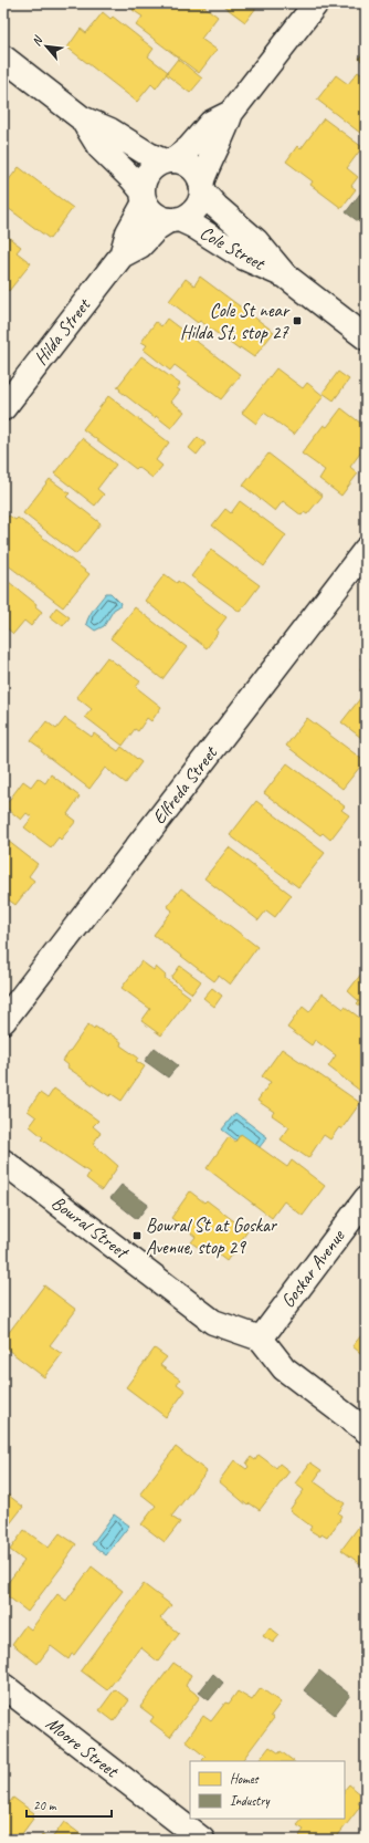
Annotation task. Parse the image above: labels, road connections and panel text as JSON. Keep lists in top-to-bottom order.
{
  "streets": {
    "street": [
      "Cole Street",
      "Hilda Street",
      "Elfreda Street",
      "Bowral Street",
      "Goskar Avenue",
      "Moore Street"
    ]
  },
  "crossings": [
    ["Cole Street", "Hilda Street"],
    ["Bowral Street", "Goskar Avenue"]
  ],
  "places": {
    "transit": ["Cole St near Hilda St, stop 27", "Bowral St at Goskar Avenue, stop 29"]
  },
  "legend": ["Homes", "Industry"],
  "scale_bar": "20 m",
  "north": "top left"
}
